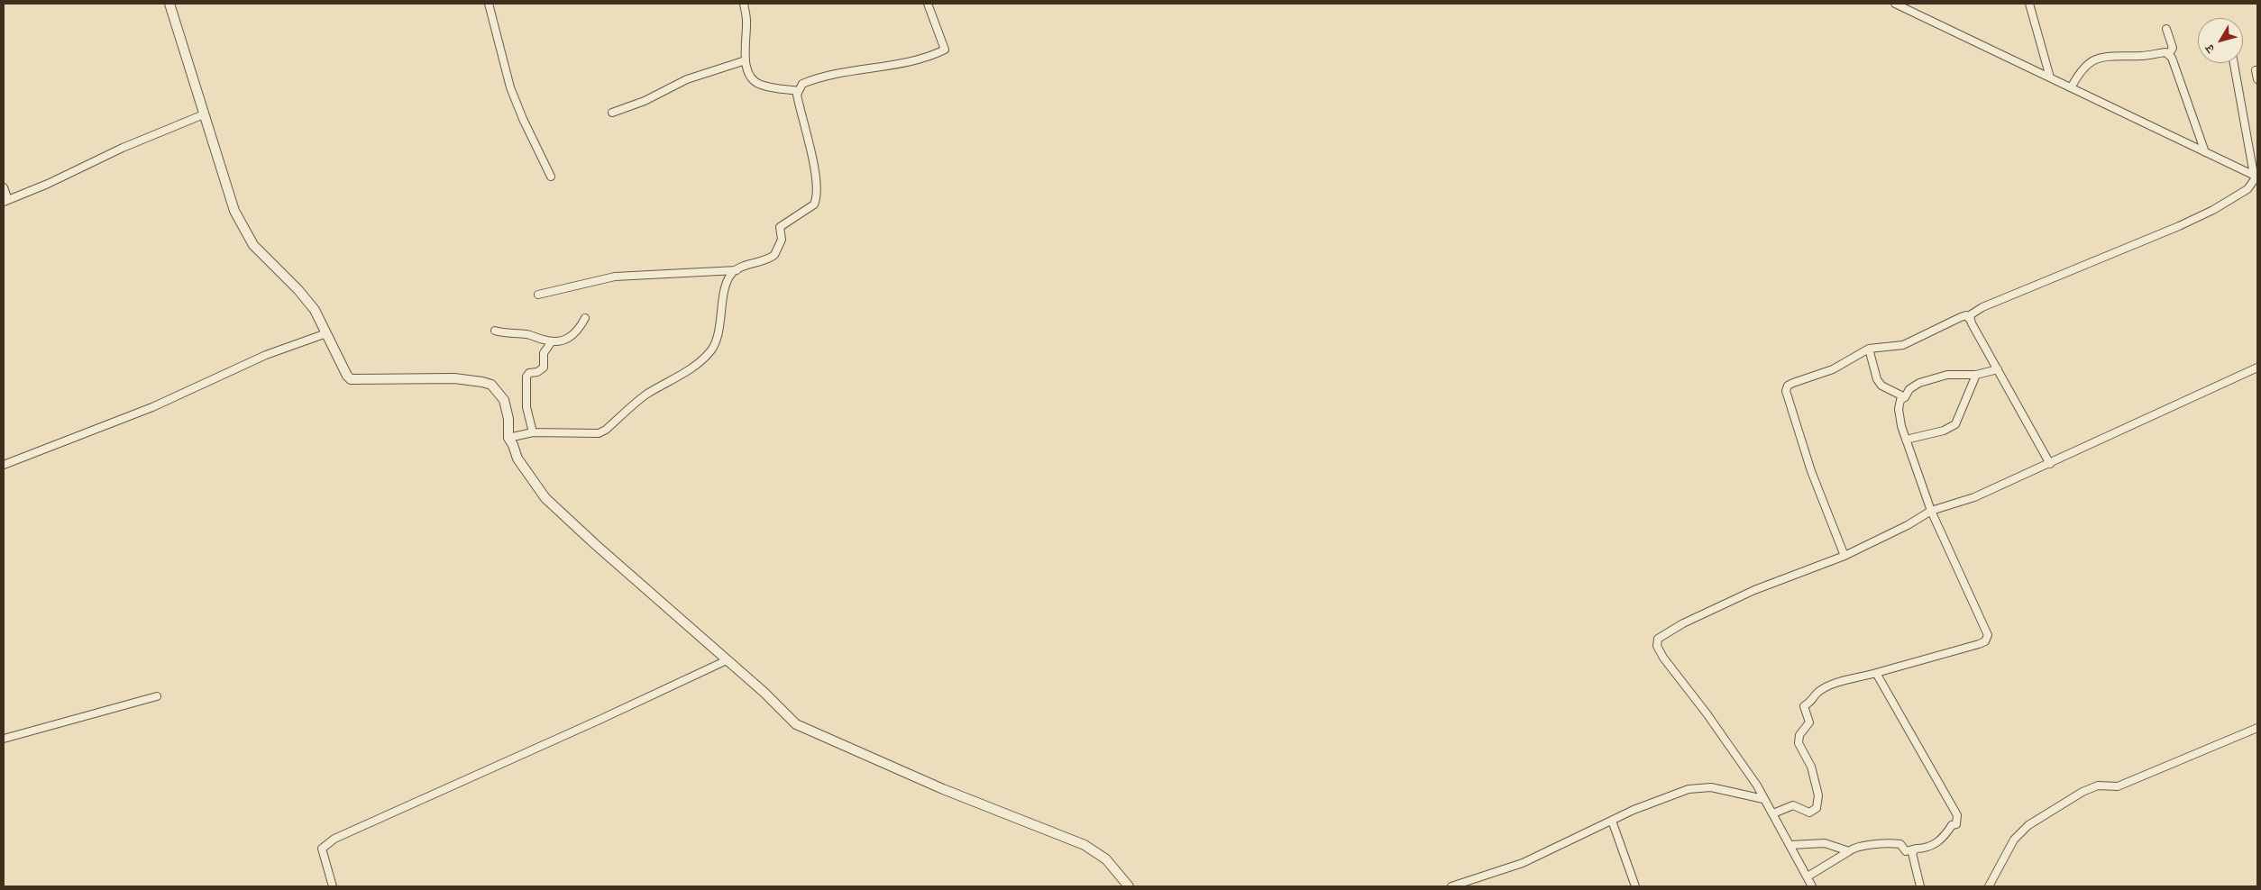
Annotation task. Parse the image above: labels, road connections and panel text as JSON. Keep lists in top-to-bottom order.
{
  "north": "bottom left"
}
